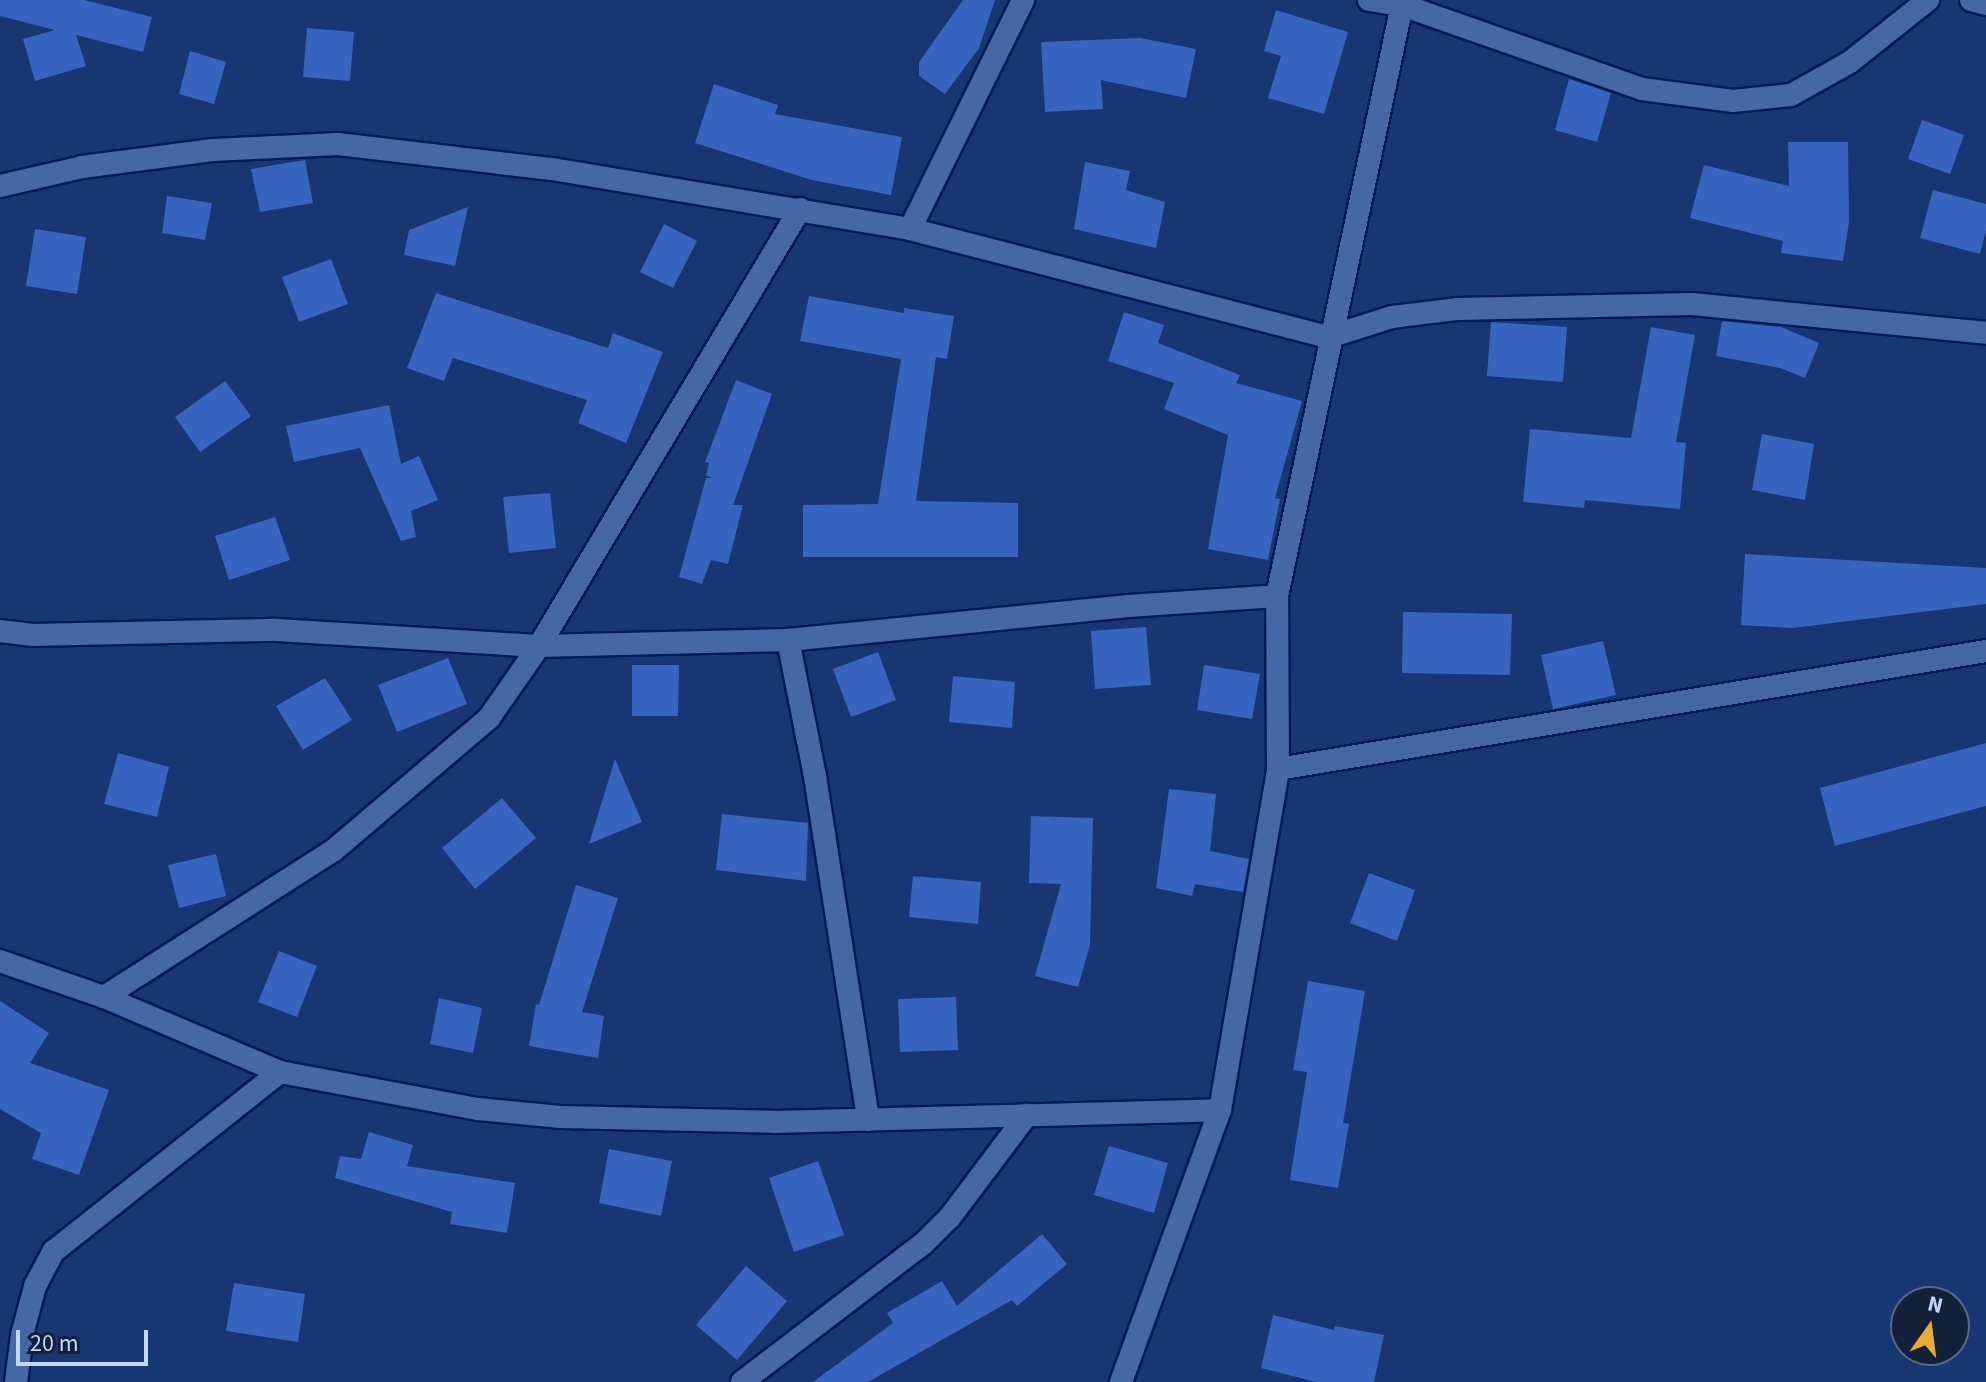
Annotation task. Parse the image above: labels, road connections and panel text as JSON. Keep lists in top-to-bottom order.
{
  "scale_bar": "20 m",
  "north": "top"
}
